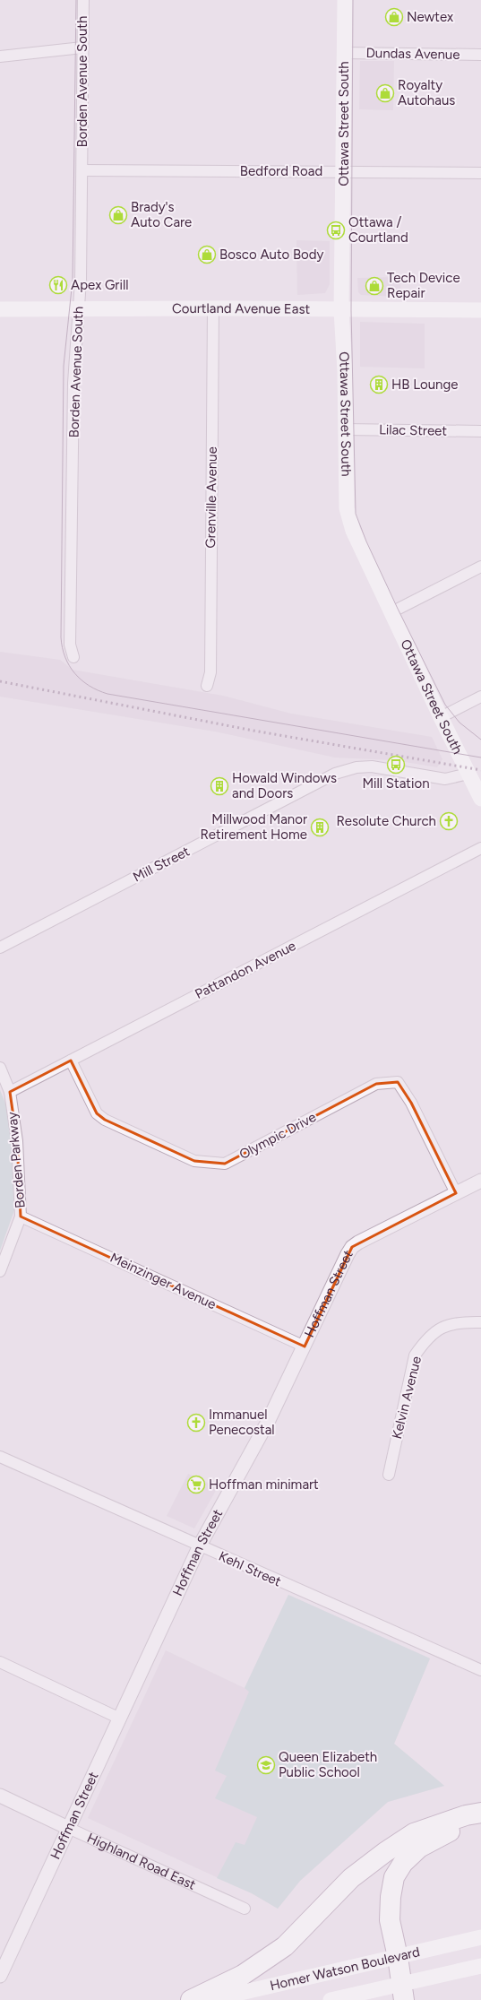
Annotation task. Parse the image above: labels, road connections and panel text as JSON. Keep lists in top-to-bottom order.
{
  "streets": {
    "main road": ["Ottawa Street South", "Courtland Avenue East", "Homer Watson Boulevard"],
    "street": [
      "Dundas Avenue",
      "Borden Avenue South",
      "Bedford Road",
      "Lilac Street",
      "Grenville Avenue",
      "Mill Street",
      "Pattandon Avenue",
      "Olympic Drive",
      "Borden Parkway",
      "Meinzinger Avenue",
      "Hoffman Street",
      "Kelvin Avenue",
      "Kehl Street",
      "Highland Road East"
    ]
  },
  "crossings": [
    ["Dundas Avenue", "Ottawa Street South"],
    ["Borden Avenue South", "Bedford Road"],
    ["Borden Avenue South", "Courtland Avenue East"],
    ["Ottawa Street South", "Bedford Road"],
    ["Ottawa Street South", "Courtland Avenue East"],
    ["Ottawa Street South", "Lilac Street"],
    ["Ottawa Street South", "Mill Street"],
    ["Courtland Avenue East", "Grenville Avenue"],
    ["Pattandon Avenue", "Olympic Drive"],
    ["Pattandon Avenue", "Borden Parkway"],
    ["Olympic Drive", "Hoffman Street"],
    ["Borden Parkway", "Meinzinger Avenue"],
    ["Meinzinger Avenue", "Hoffman Street"],
    ["Hoffman Street", "Kehl Street"],
    ["Hoffman Street", "Highland Road East"]
  ],
  "places": {
    "shop": [
      "Newtex",
      "Royalty Autohaus",
      "Brady's Auto Care",
      "Bosco Auto Body",
      "Tech Device Repair"
    ],
    "bus stop": ["Ottawa / Courtland", "Mill Station"],
    "restaurant": ["Apex Grill"],
    "building": ["HB Lounge", "Howald Windows and Doors", "Millwood Manor Retirement Home"],
    "church": ["Resolute Church", "Immanuel Penecostal"],
    "supermarket": ["Hoffman minimart"],
    "school or university": ["Queen Elizabeth Public School"]
  }
}
